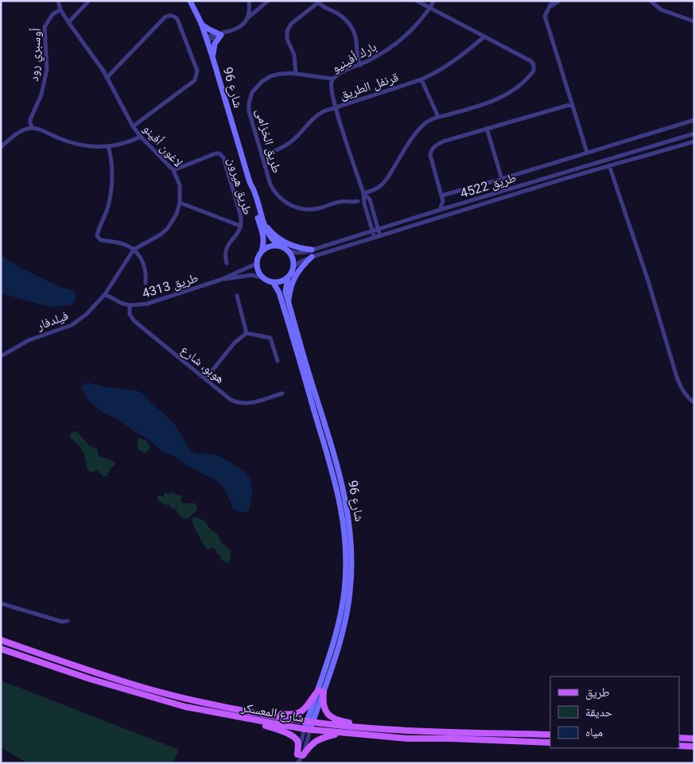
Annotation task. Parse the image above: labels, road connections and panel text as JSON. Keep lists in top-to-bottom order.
{
  "streets": {
    "main road": ["شارع المعسكر"],
    "street": [
      "أوسبري رود",
      "بارك أفينيو",
      "قرنفل الطريق",
      "شارع 96",
      "طريق الخزامى",
      "لاغون أفينو",
      "طريق 4522",
      "طريق هيرون",
      "طريق 4313",
      "فيلدفار",
      "هوبو، شارع"
    ]
  },
  "crossings": [
    ["أوسبري رود", "لاغون أفينو"],
    ["بارك أفينيو", "قرنفل الطريق"],
    ["بارك أفينيو", "طريق الخزامى"],
    ["بارك أفينيو", "طريق 4522"],
    ["قرنفل الطريق", "طريق الخزامى"],
    ["شارع 96", "طريق 4522"],
    ["شارع 96", "طريق 4313"],
    ["شارع 96", "شارع المعسكر"],
    ["لاغون أفينو", "طريق هيرون"],
    ["لاغون أفينو", "طريق 4313"],
    ["لاغون أفينو", "فيلدفار"],
    ["طريق 4522", "طريق 4313"],
    ["طريق 4313", "فيلدفار"],
    ["طريق 4313", "هوبو، شارع"]
  ],
  "legend": ["طريق", "حديقة", "مياه"]
}
